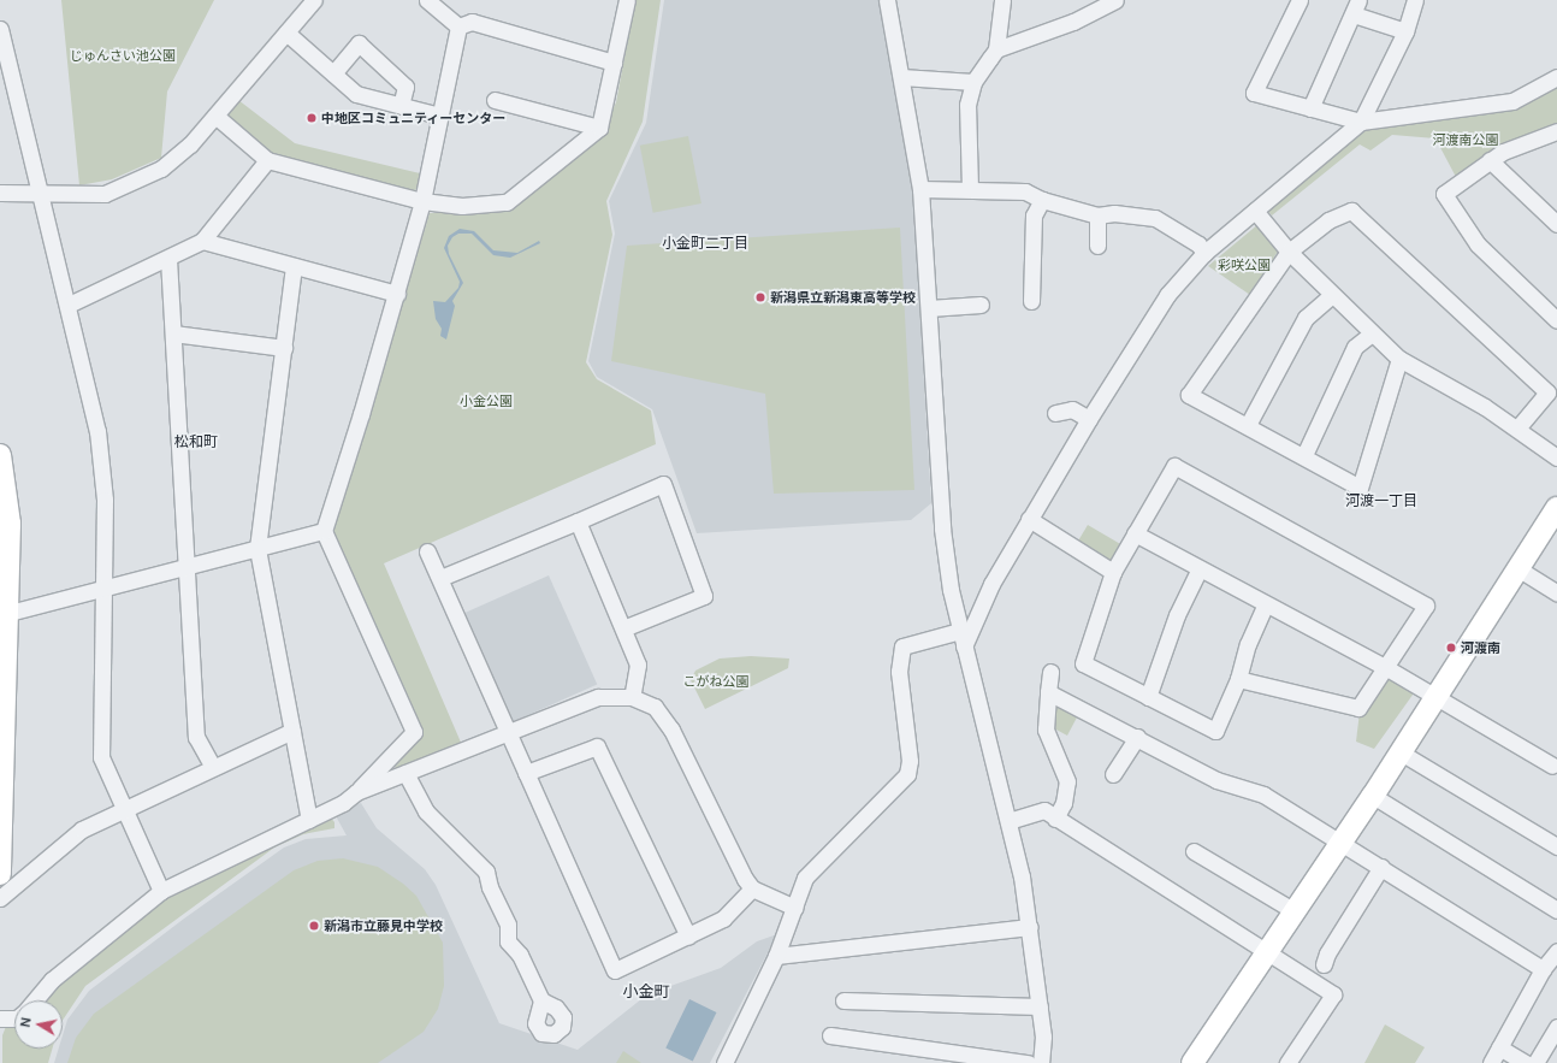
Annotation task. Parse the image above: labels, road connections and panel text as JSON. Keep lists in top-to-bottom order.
{
  "districts": [
    "小金町二丁目",
    "松和町",
    "河渡一丁目",
    "小金町"
  ],
  "parks": [
    "じゅんさい池公園",
    "河渡南公園",
    "彩咲公園",
    "小金公園",
    "こがね公園"
  ],
  "places": [
    "中地区コミュニティーセンター",
    "新潟県立新潟東高等学校",
    "河渡南",
    "新潟市立藤見中学校"
  ],
  "north": "left"
}
